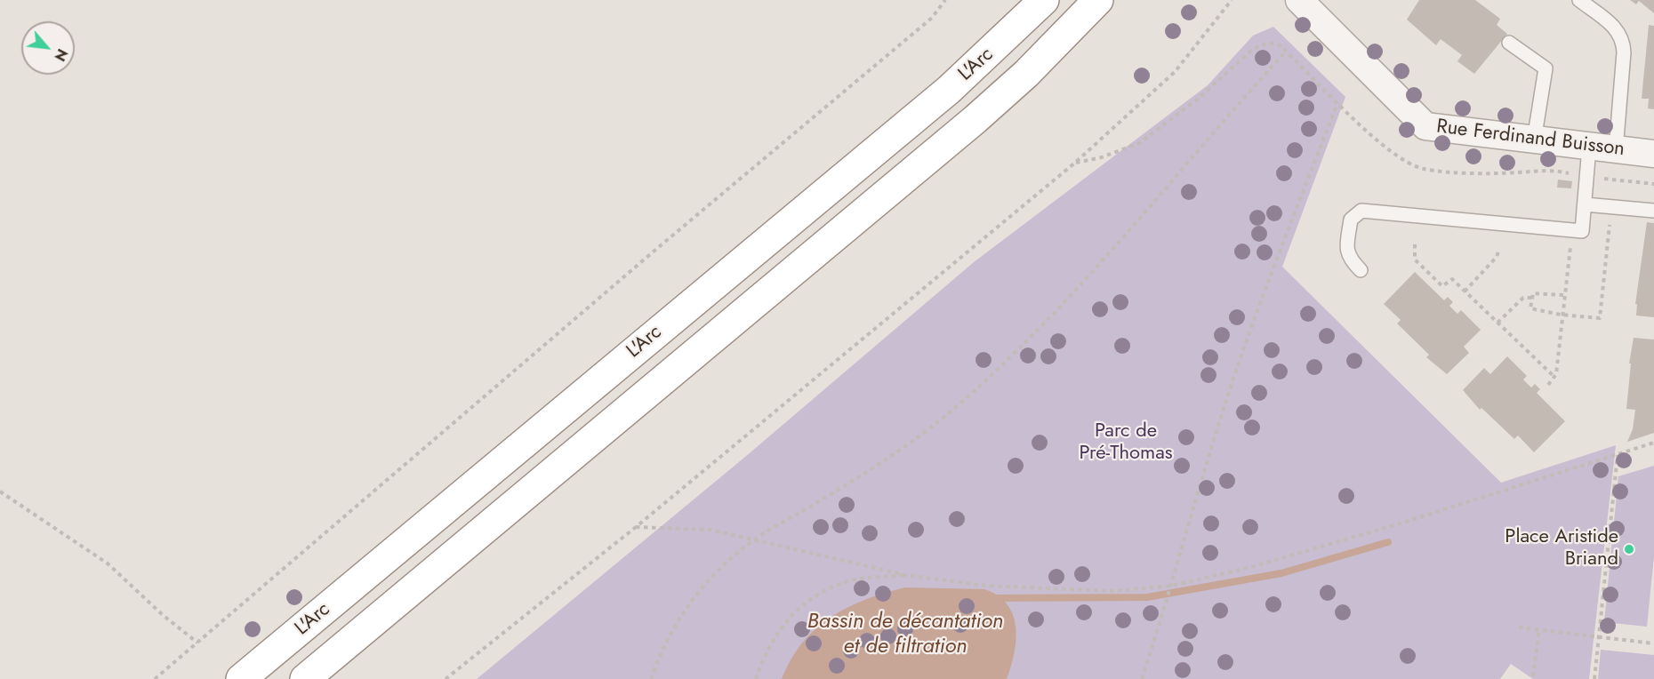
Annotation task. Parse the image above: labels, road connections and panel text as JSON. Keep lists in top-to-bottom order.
{
  "streets": {
    "highway": ["L'Arc"],
    "street": ["Rue Ferdinand Buisson"]
  },
  "water": ["Bassin de décantation et de filtration"],
  "parks": ["Parc de Pré-Thomas"],
  "places": ["Place Aristide Briand"],
  "north": "bottom right"
}
